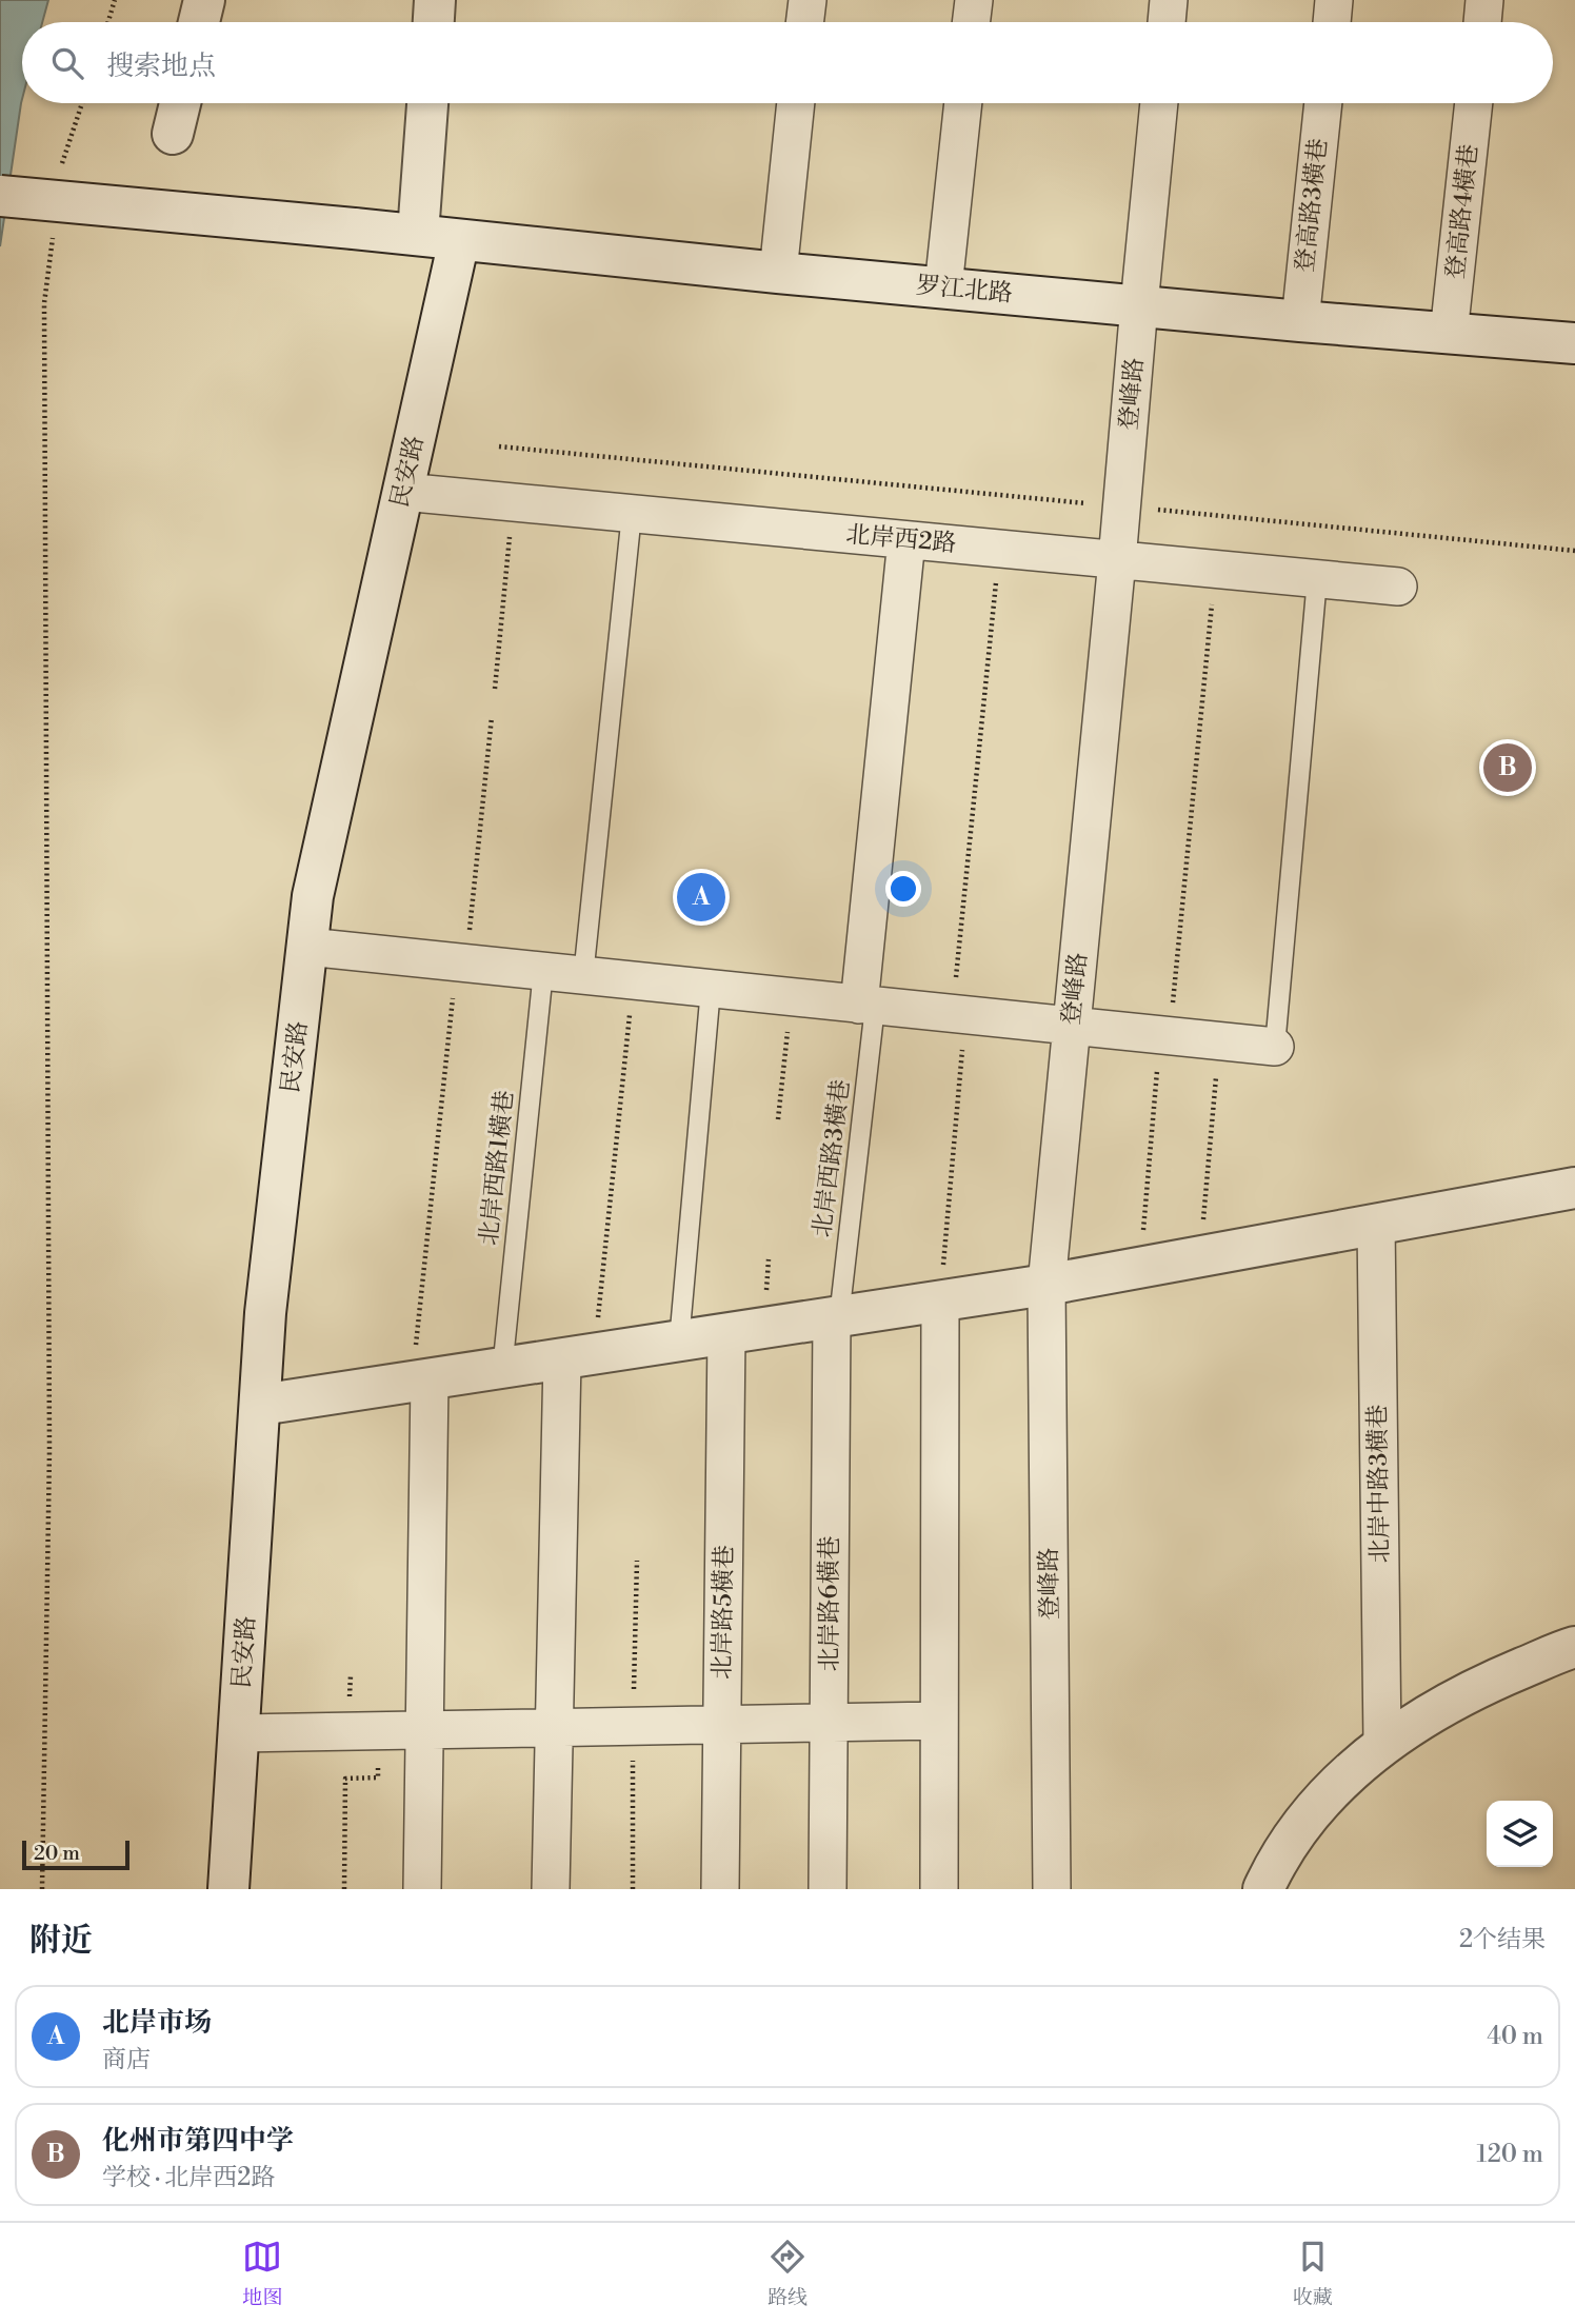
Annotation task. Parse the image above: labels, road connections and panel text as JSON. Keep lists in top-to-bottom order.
{
  "streets": {
    "main road": ["罗江北路", "民安路"],
    "street": [
      "登高路3橫巷",
      "登高路4橫巷",
      "登峰路",
      "北岸西2路",
      "北岸中路3横巷",
      "北岸路6橫巷",
      "北岸路5橫巷"
    ],
    "lane": ["北岸西路3橫巷", "北岸西路1橫巷"]
  },
  "crossings": [
    ["登高路3橫巷", "罗江北路"],
    ["登高路4橫巷", "罗江北路"],
    ["罗江北路", "登峰路"],
    ["罗江北路", "民安路"],
    ["登峰路", "北岸西2路"],
    ["民安路", "北岸西2路"],
    ["北岸西路3橫巷", "北岸路6橫巷"]
  ],
  "scale_bar": "20 m",
  "page": {
    "search": "搜索地点",
    "pins": ["B", "A"],
    "scale": "20 m",
    "heading": ["附近", "2个结果"],
    "list": [
      {
        "mark": "A",
        "name": "北岸市场",
        "note": "商店",
        "value": "40 m"
      },
      {
        "mark": "B",
        "name": "化州市第四中学",
        "note": "学校 · 北岸西2路",
        "value": "120 m"
      }
    ],
    "nav": ["地图", "路线", "收藏"]
  }
}
